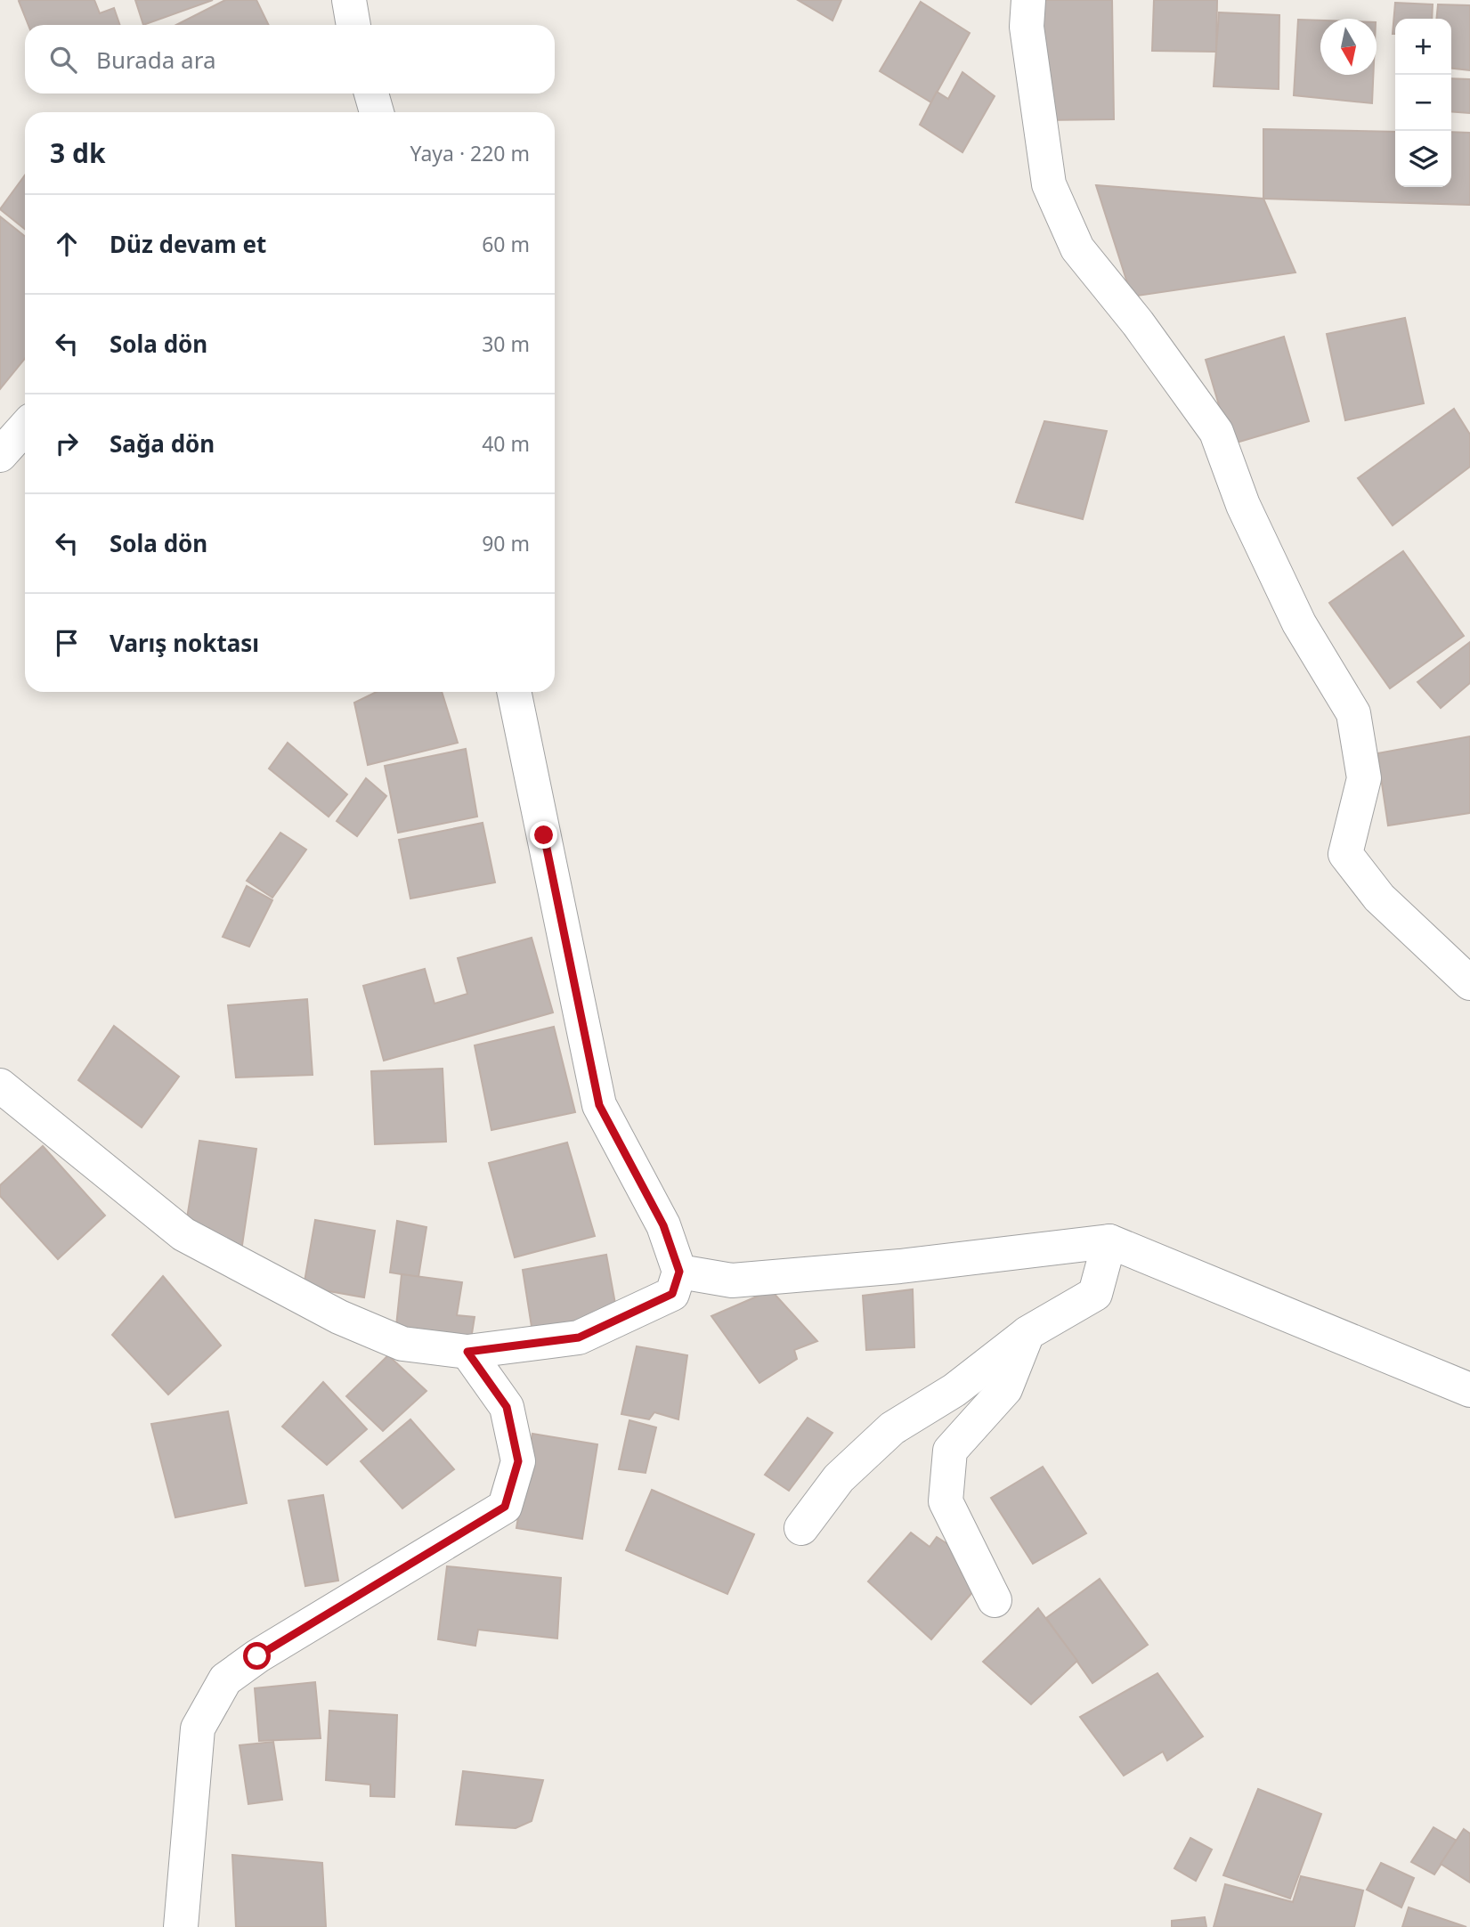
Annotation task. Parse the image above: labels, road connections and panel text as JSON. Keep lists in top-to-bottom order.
{
  "north": "bottom",
  "page": {
    "map_buttons": ["+", "−"],
    "search": "Burada ara",
    "heading": ["3 dk", "Yaya · 220 m"],
    "list": [
      ["Düz devam et", "60 m"],
      ["Sola dön", "30 m"],
      ["Sağa dön", "40 m"],
      ["Sola dön", "90 m"],
      "Varış noktası"
    ]
  }
}
